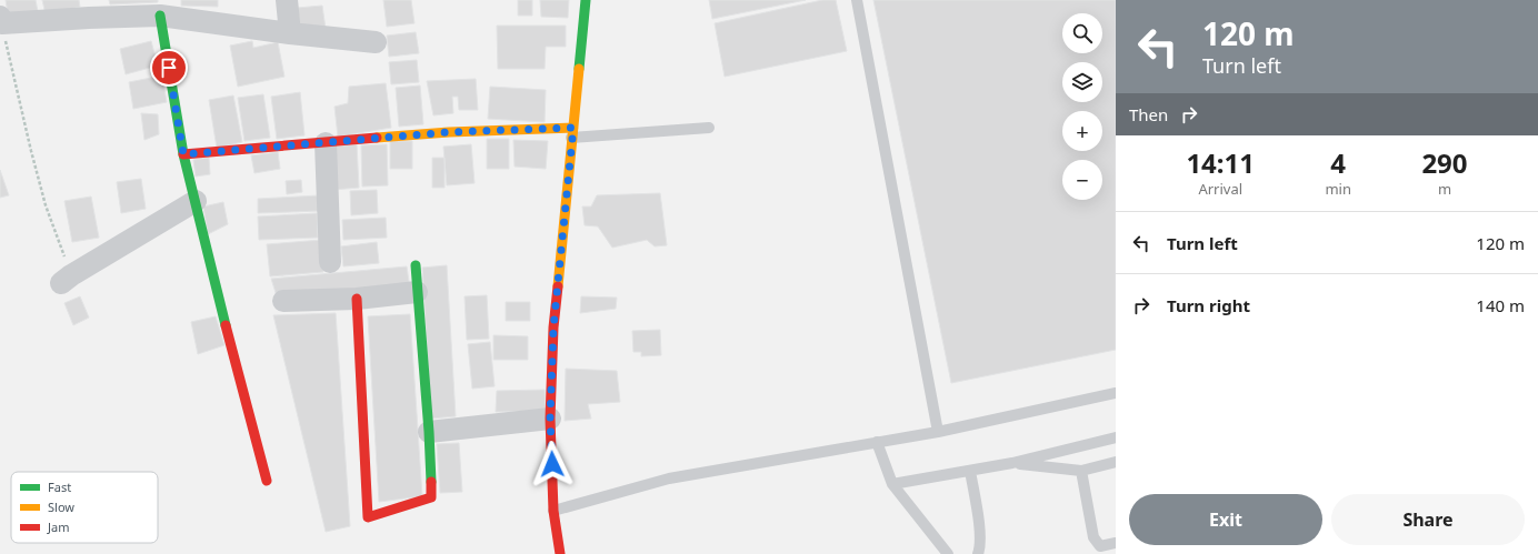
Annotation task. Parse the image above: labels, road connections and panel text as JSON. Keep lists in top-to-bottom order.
{
  "legend": ["Fast", "Slow", "Jam"],
  "page": {
    "turn": ["120 m", "Turn left"],
    "map_buttons": ["+", "−"],
    "then": "Then",
    "eta": [
      "14:11",
      "Arrival",
      "4",
      "min",
      "290",
      "m"
    ],
    "list": [
      {
        "name": "Turn left",
        "value": "120 m"
      },
      {
        "name": "Turn right",
        "value": "140 m"
      }
    ],
    "buttons": ["Exit", "Share"]
  }
}
